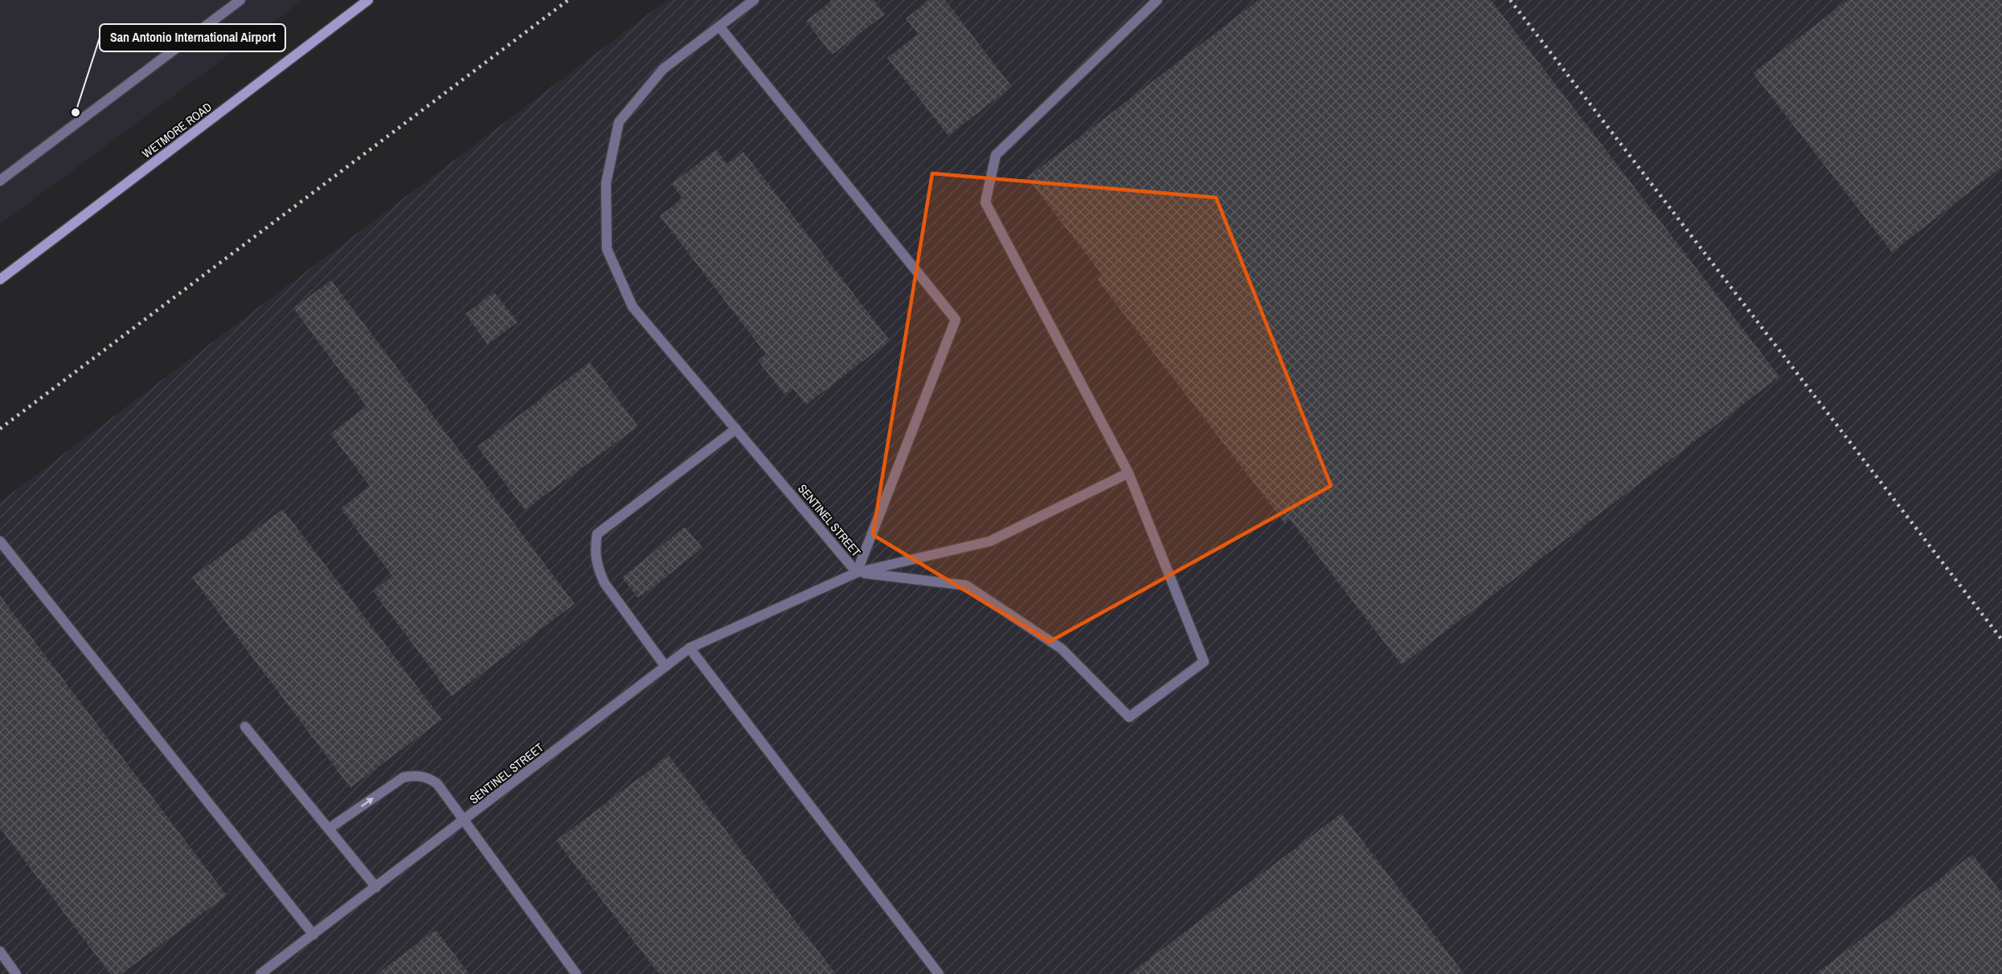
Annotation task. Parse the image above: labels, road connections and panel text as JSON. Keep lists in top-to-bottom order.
{
  "streets": {
    "main road": ["WETMORE ROAD"],
    "street": ["SENTINEL STREET"]
  },
  "places": ["San Antonio International Airport"]
}
